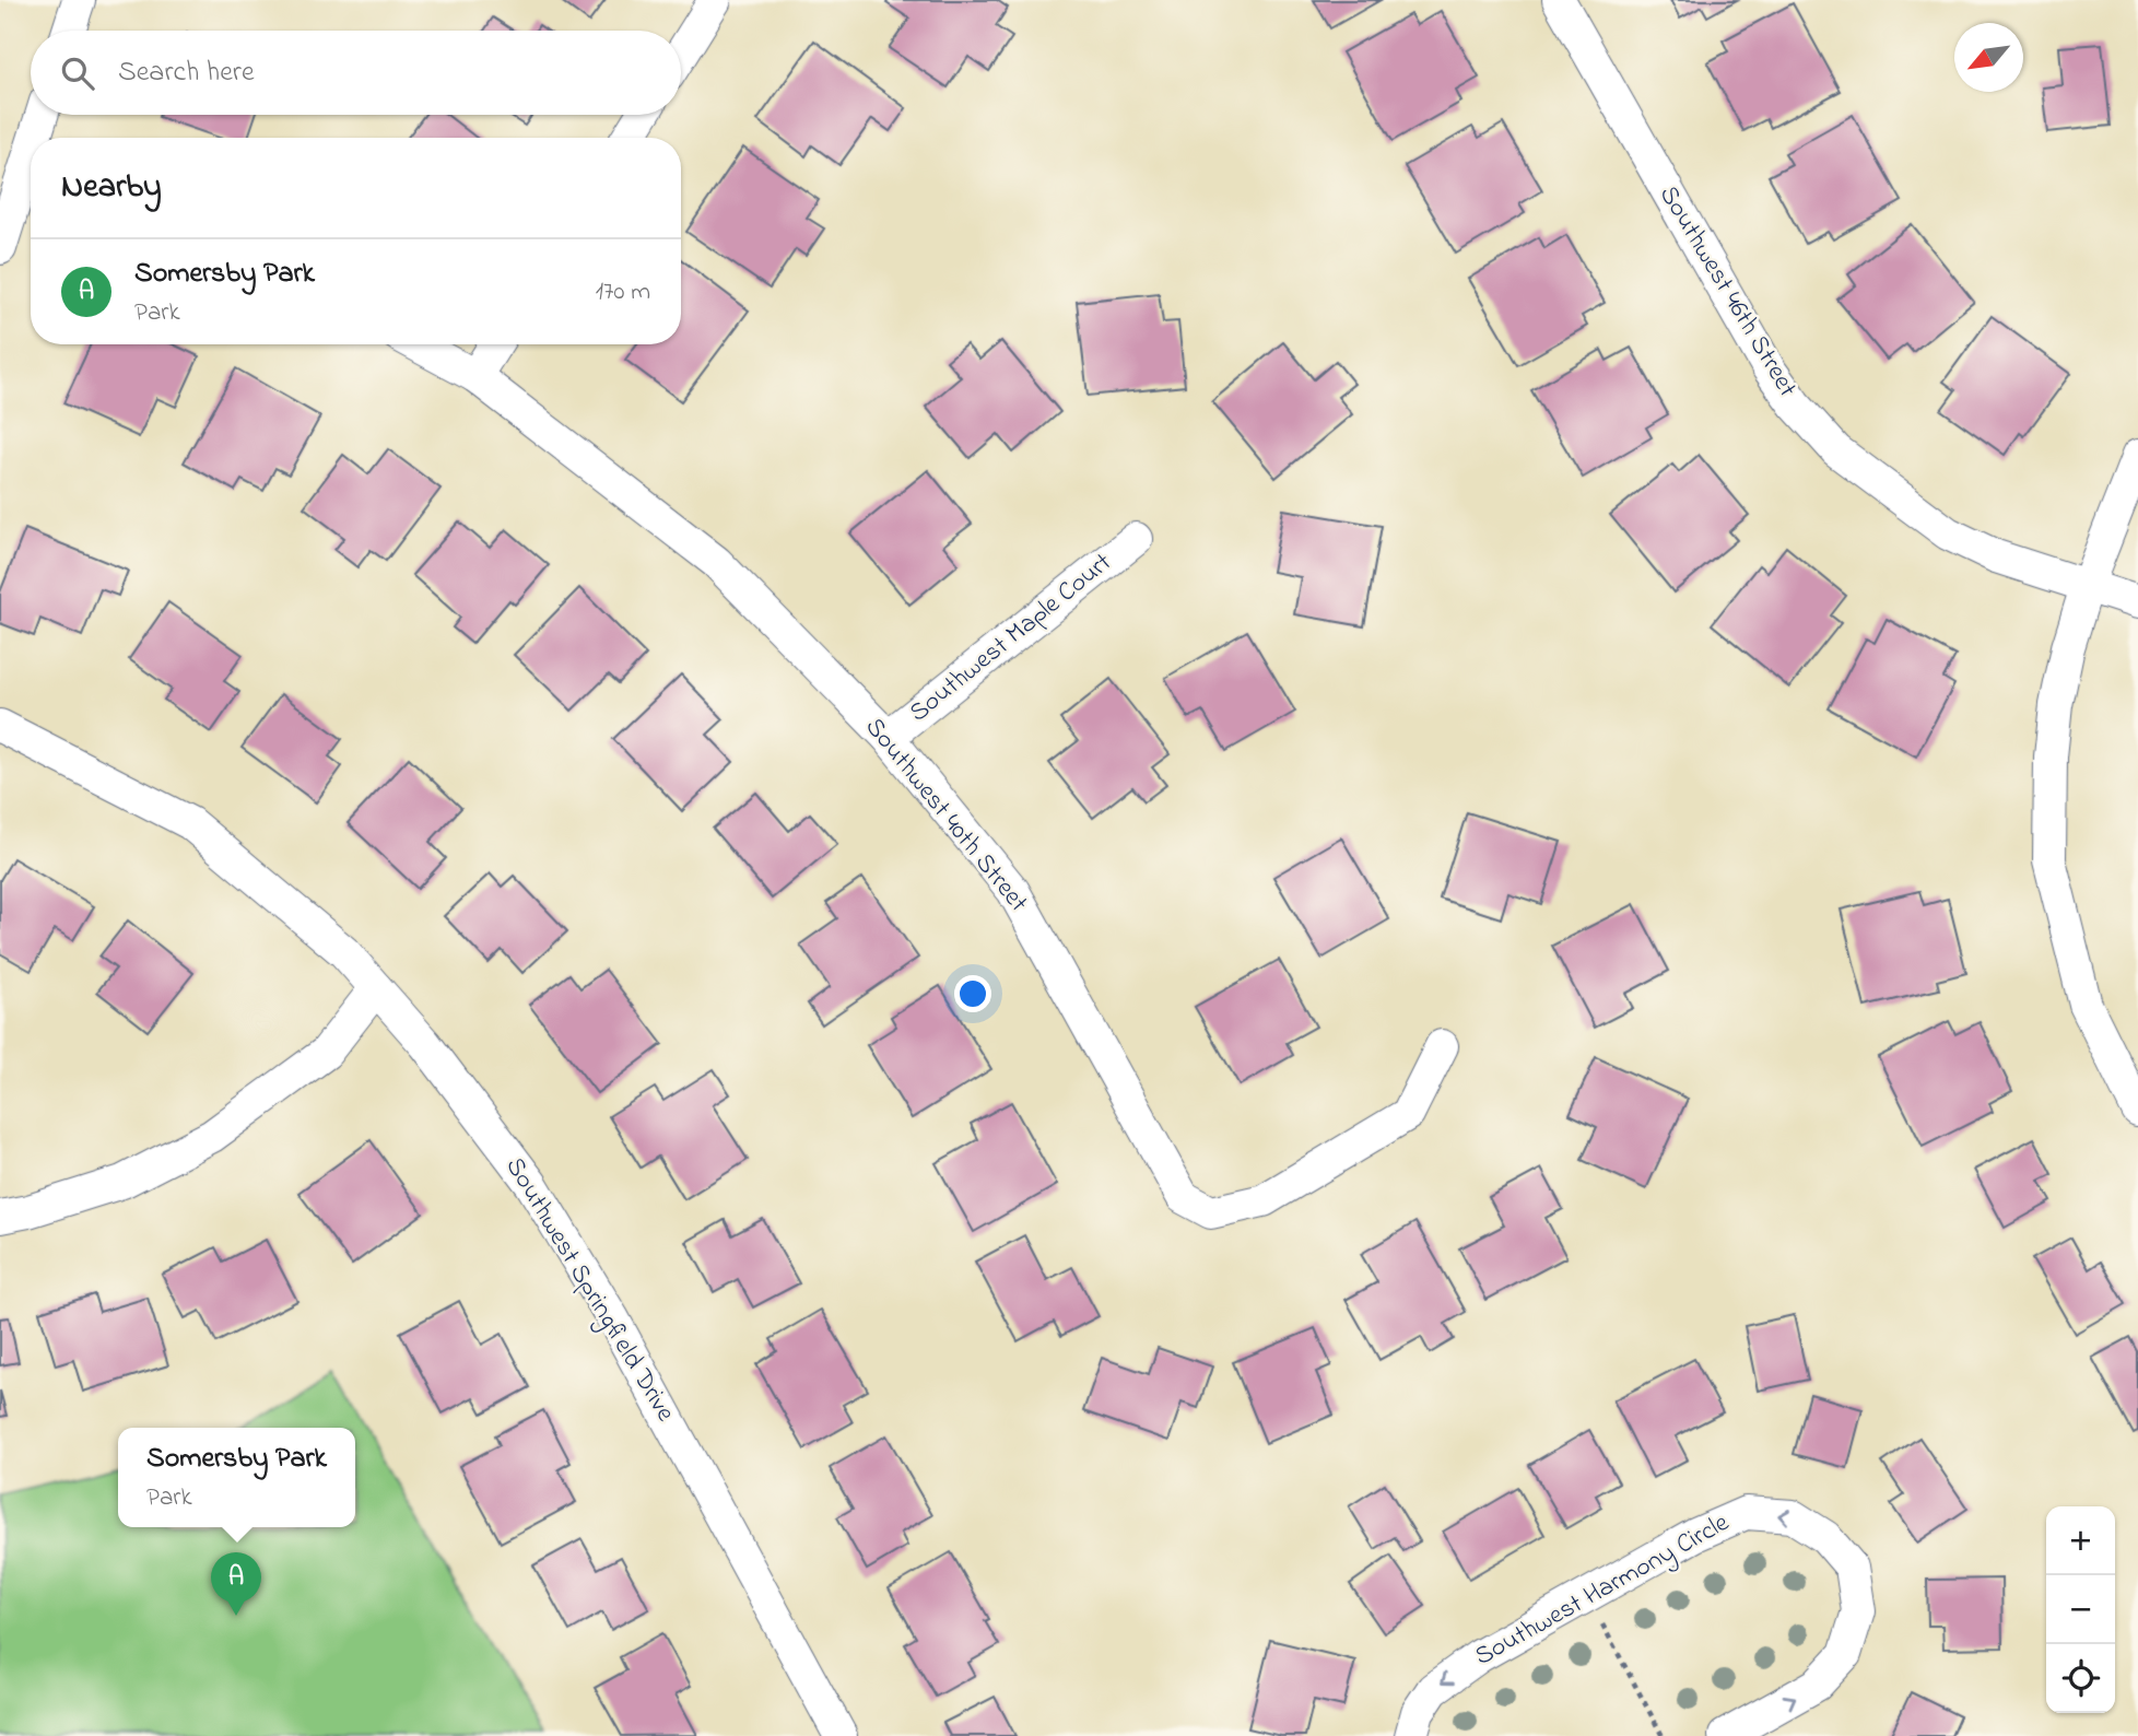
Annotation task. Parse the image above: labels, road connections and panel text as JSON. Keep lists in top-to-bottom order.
{
  "streets": {
    "street": [
      "Southwest 46th Street",
      "Southwest Maple Court",
      "Southwest 40th Street",
      "Southwest Springfield Drive",
      "Southwest Harmony Circle"
    ]
  },
  "crossings": [
    ["Southwest Maple Court", "Southwest 40th Street"]
  ],
  "north": "bottom left",
  "page": {
    "search": "Search here",
    "heading": "Nearby",
    "list": [
      {
        "mark": "A",
        "name": "Somersby Park",
        "note": "Park",
        "value": "170 m"
      }
    ],
    "popup": ["Somersby Park", "Park"],
    "map_buttons": ["+", "−"],
    "pins": "A"
  }
}
